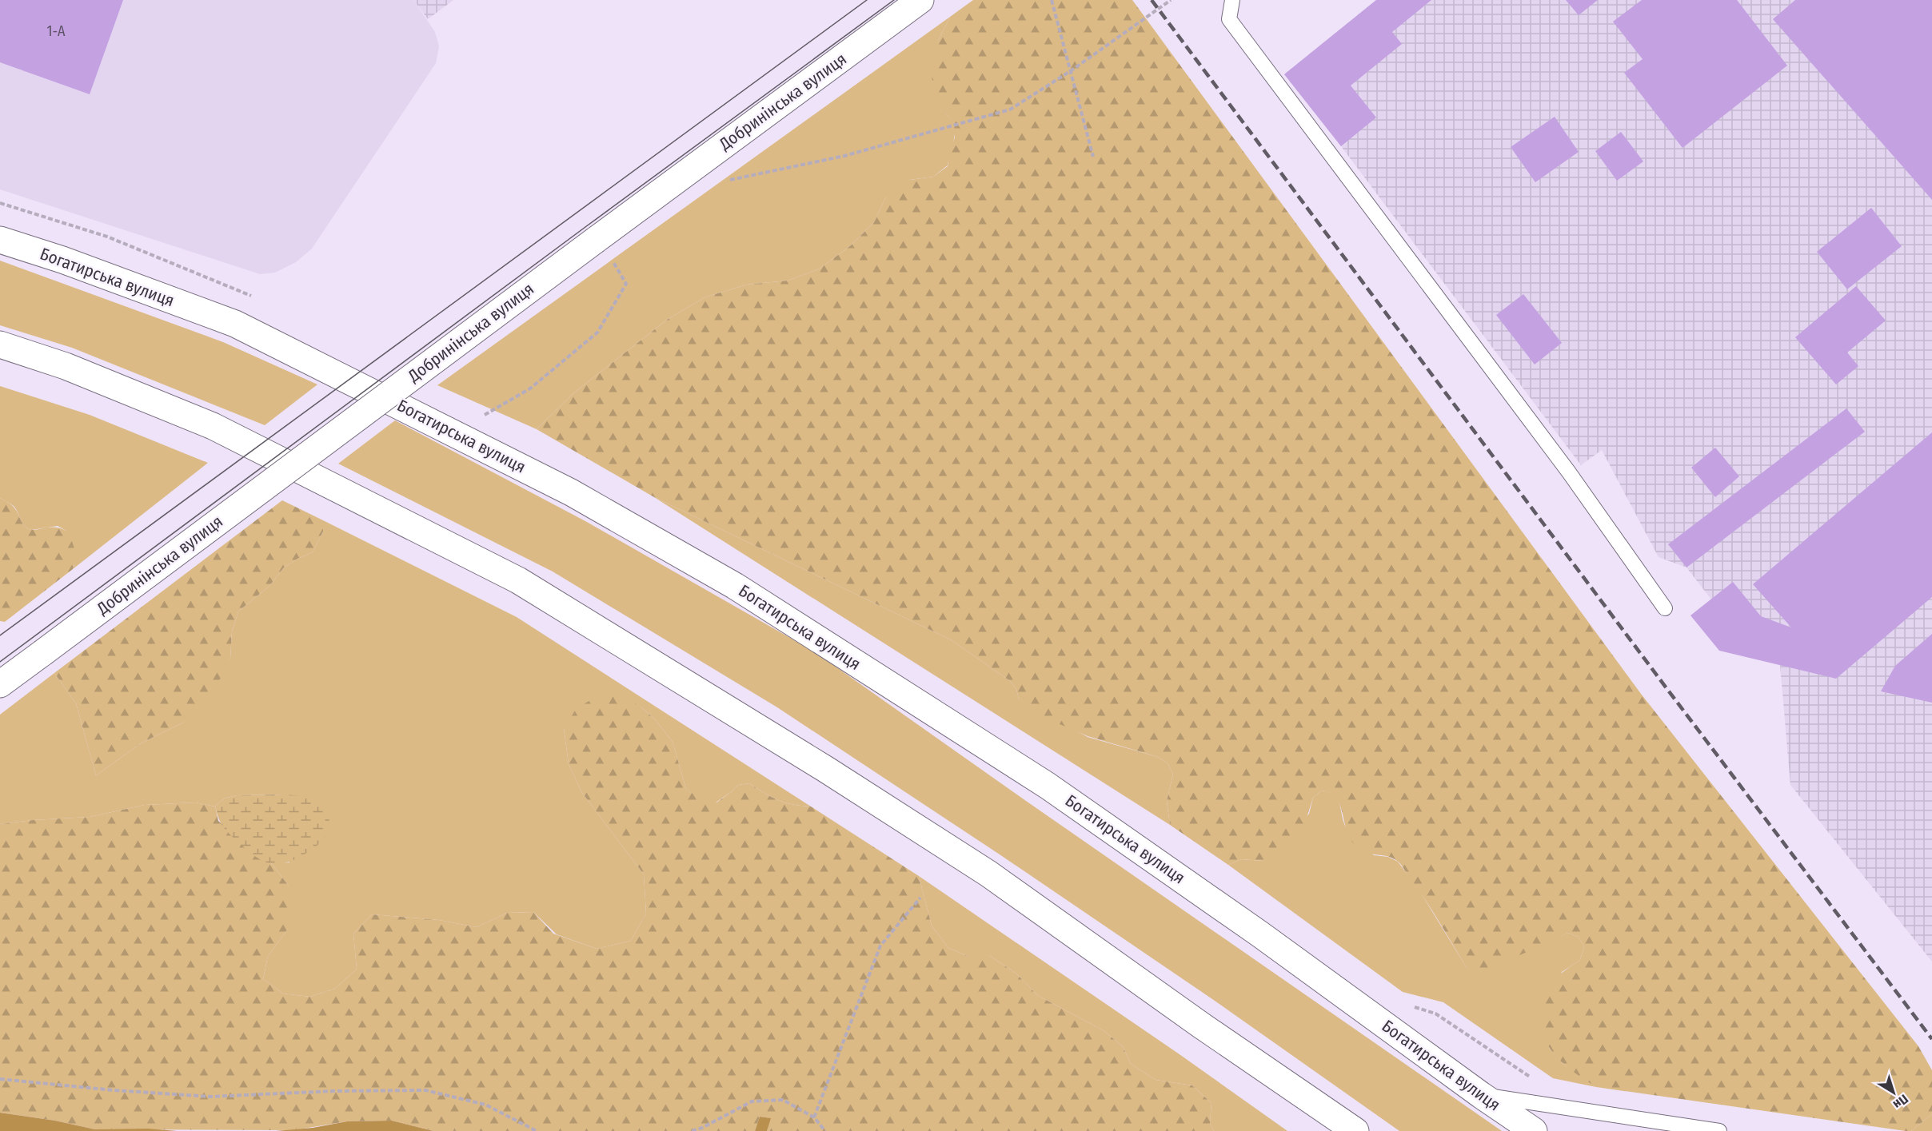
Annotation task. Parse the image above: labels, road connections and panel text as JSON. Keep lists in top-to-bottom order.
{
  "streets": {
    "main road": ["Добринінська вулиця", "Богатирська вулиця"]
  },
  "house_numbers": ["1-А"],
  "north": "bottom right"
}
